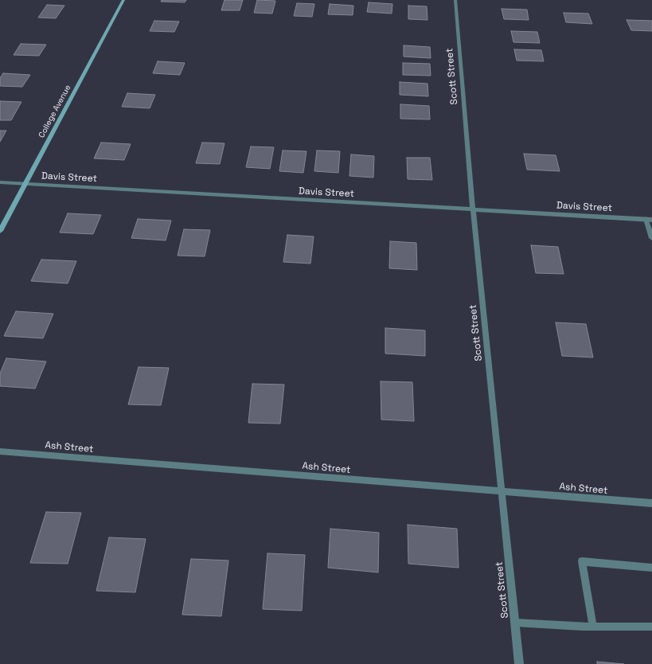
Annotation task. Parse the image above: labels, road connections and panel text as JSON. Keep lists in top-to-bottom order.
{
  "streets": {
    "street": [
      "Scott Street",
      "College Avenue",
      "Davis Street",
      "Ash Street"
    ]
  },
  "crossings": [
    ["Scott Street", "Davis Street"],
    ["Scott Street", "Ash Street"],
    ["College Avenue", "Davis Street"]
  ]
}
